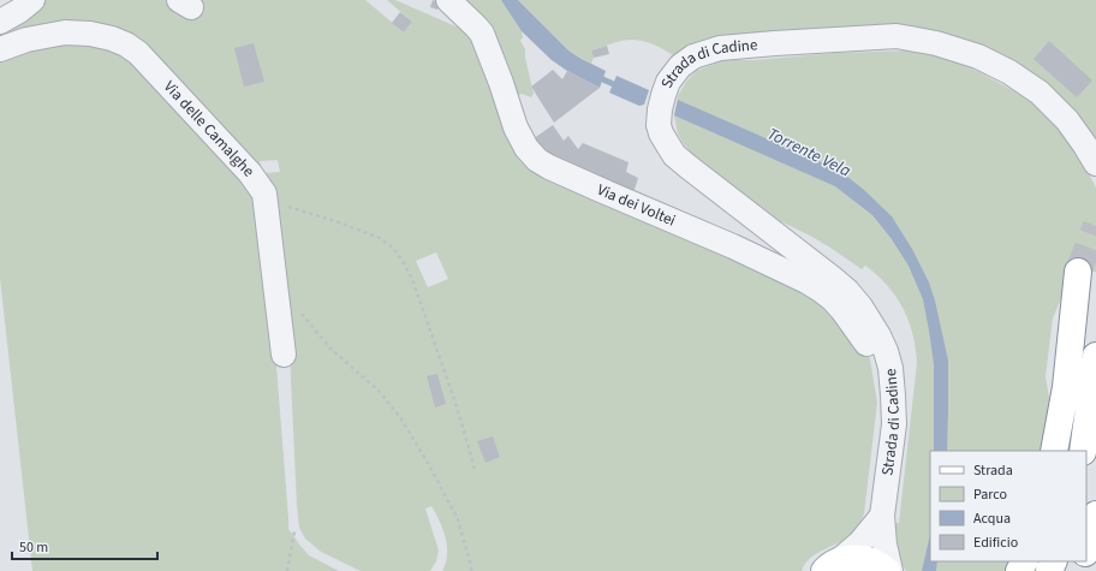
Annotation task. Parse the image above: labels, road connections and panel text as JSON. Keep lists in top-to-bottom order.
{
  "streets": {
    "street": ["Strada di Cadine", "Via delle Camalghe", "Via dei Voltei"]
  },
  "crossings": [
    ["Strada di Cadine", "Via dei Voltei"]
  ],
  "water": ["Torrente Vela"],
  "legend": [
    "Strada",
    "Parco",
    "Acqua",
    "Edificio"
  ],
  "scale_bar": "50 m"
}
